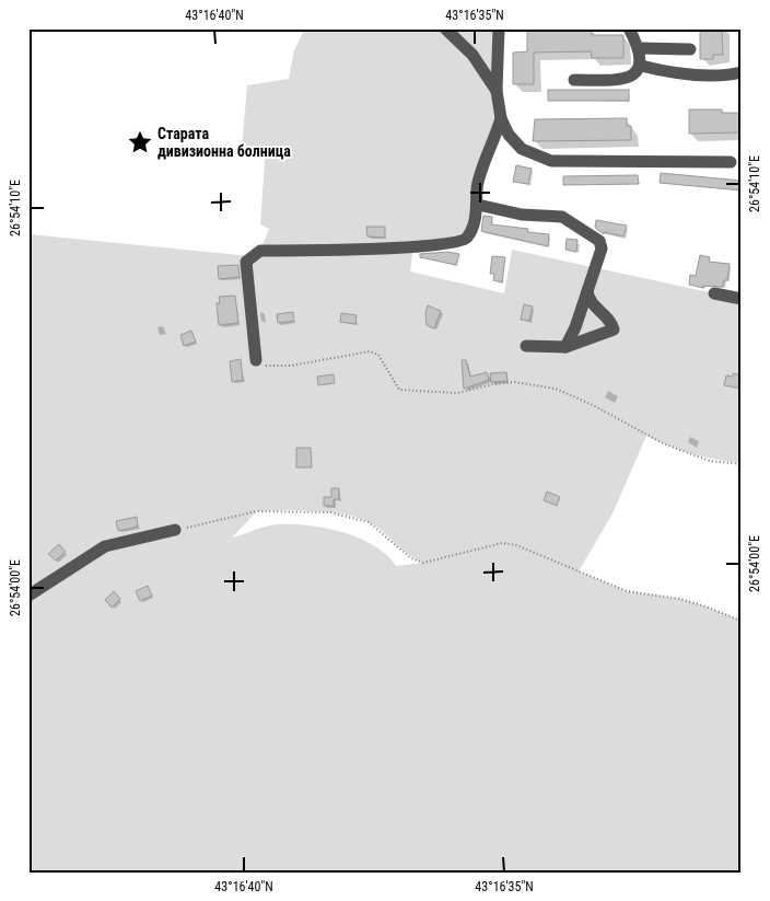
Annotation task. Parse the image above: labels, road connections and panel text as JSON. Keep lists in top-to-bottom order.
{
  "places": {
    "place": ["Старата дивизионна болница"]
  },
  "coordinates": [
    "43°16'40\"N",
    "43°16'35\"N",
    "26°54'10\"E",
    "26°54'00\"E"
  ]
}
